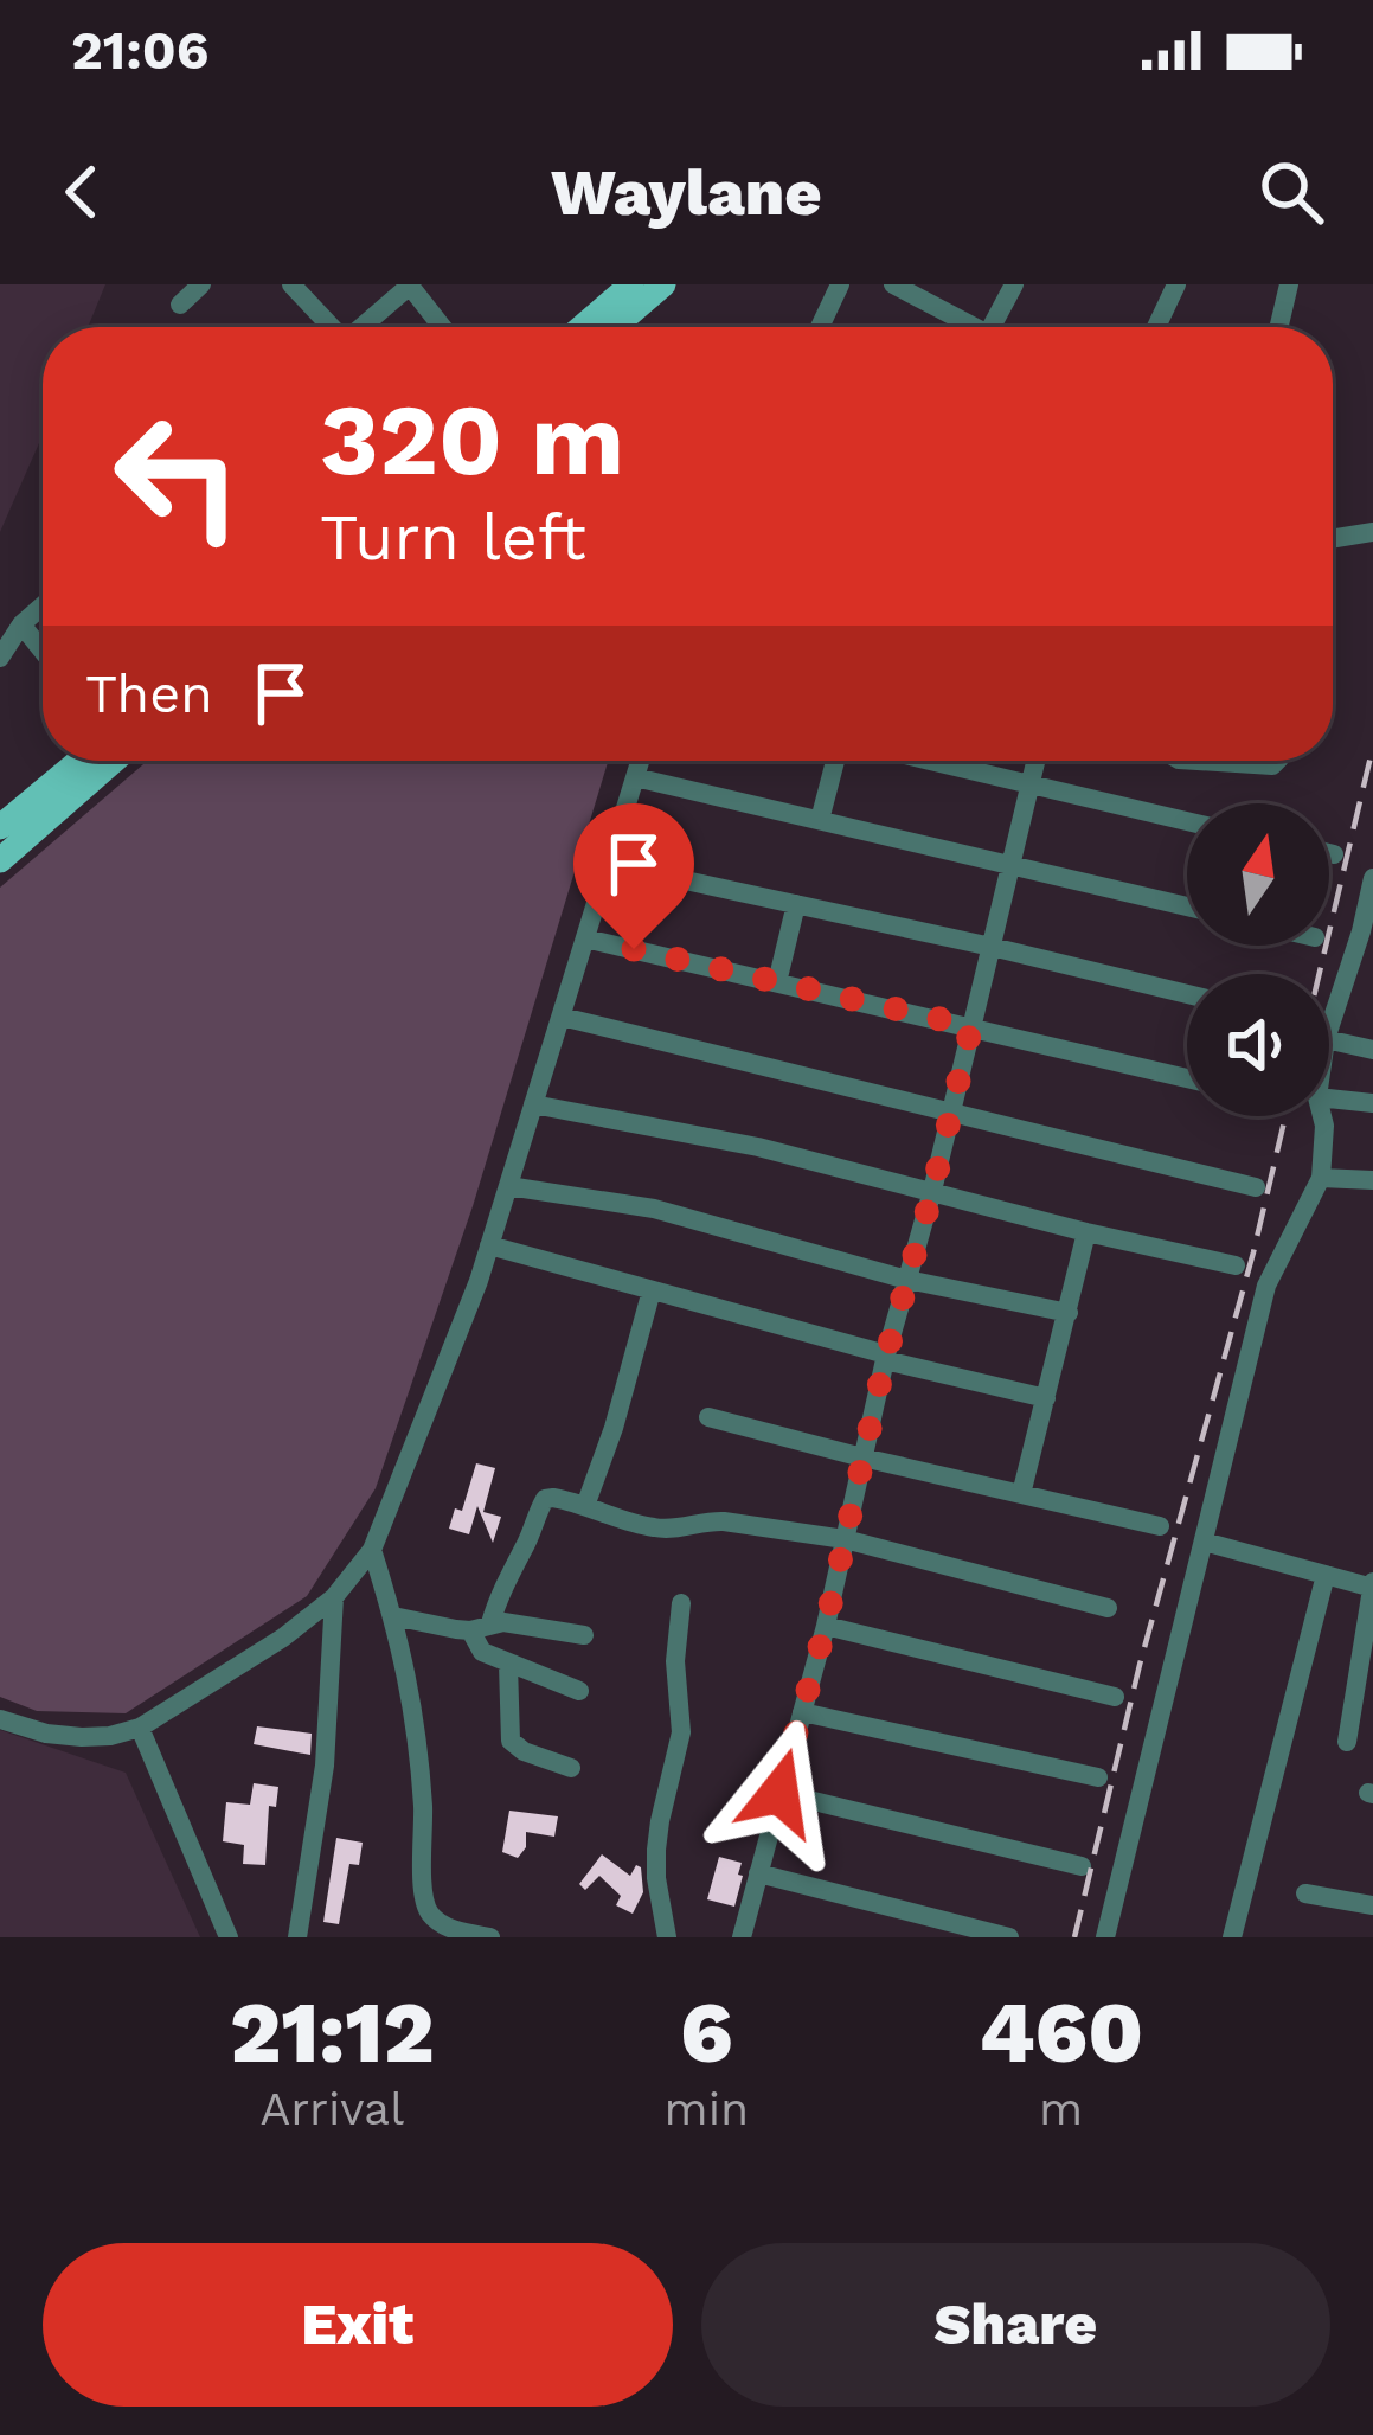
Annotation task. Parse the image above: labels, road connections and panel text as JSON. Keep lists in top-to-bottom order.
{
  "north": "top",
  "page": {
    "status": "21:06",
    "header": "Waylane",
    "turn": ["320 m", "Turn left"],
    "then": "Then",
    "eta": [
      "21:12",
      "Arrival",
      "6",
      "min",
      "460",
      "m"
    ],
    "buttons": ["Exit", "Share"]
  }
}
